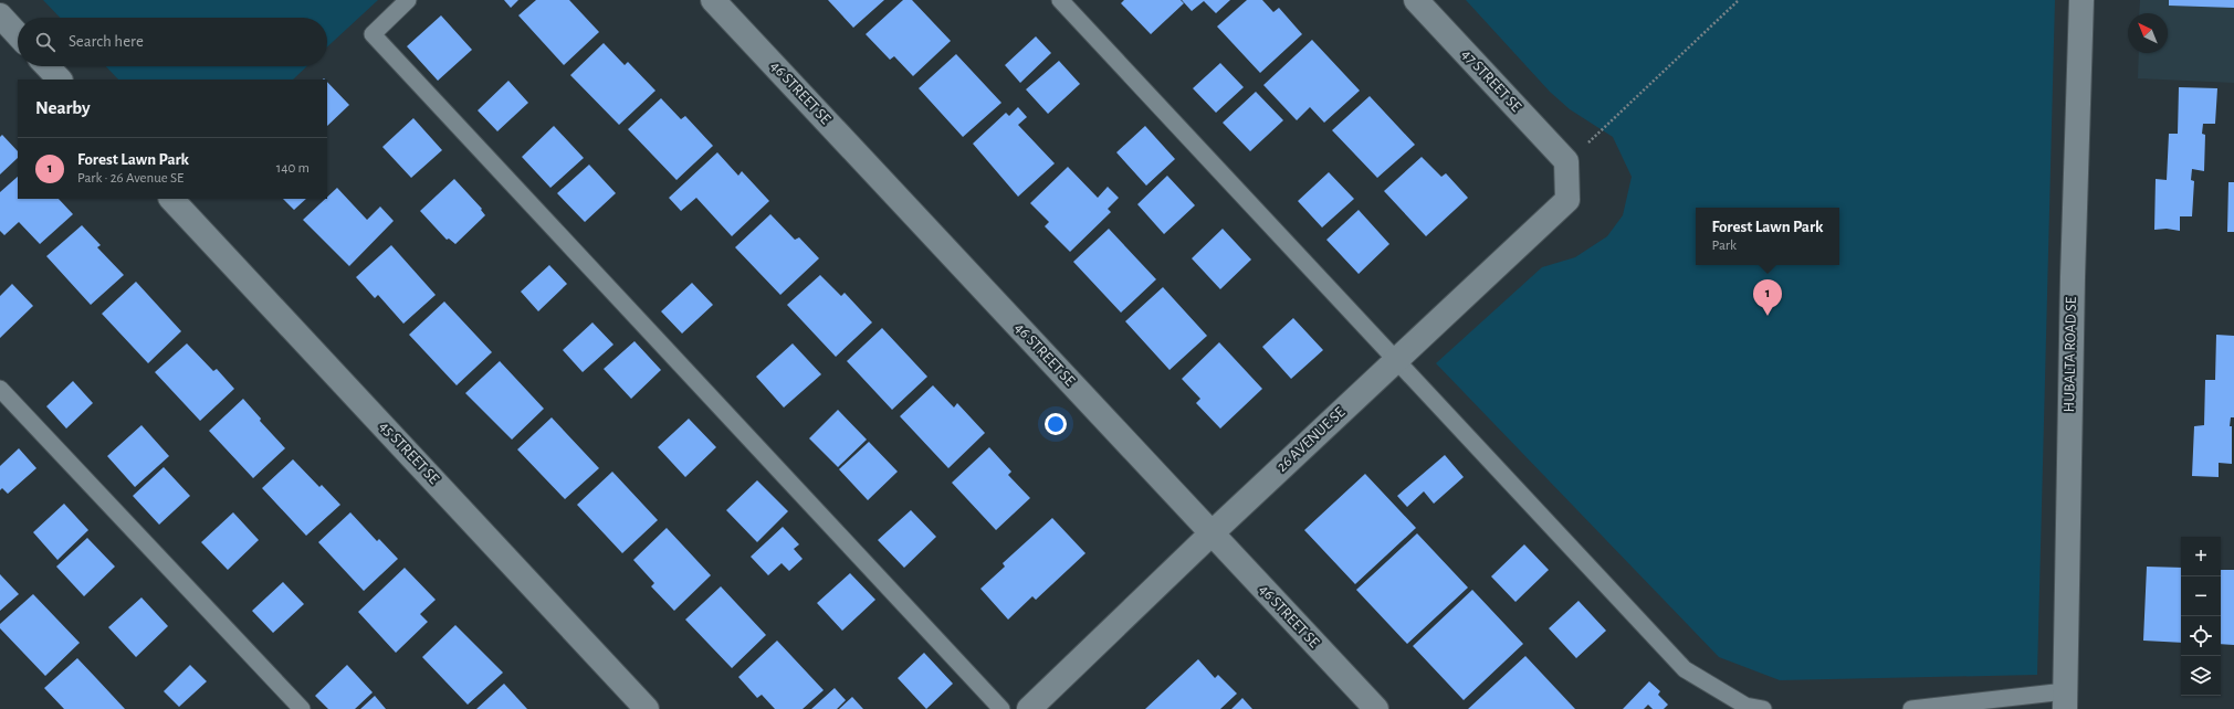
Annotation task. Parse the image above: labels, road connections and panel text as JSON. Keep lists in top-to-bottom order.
{
  "streets": {
    "street": [
      "47 STREET SE",
      "46 STREET SE",
      "HUBALTA ROAD SE",
      "26 AVENUE SE",
      "45 STREET SE"
    ]
  },
  "crossings": [
    ["47 STREET SE", "26 AVENUE SE"],
    ["46 STREET SE", "26 AVENUE SE"]
  ],
  "north": "top left",
  "page": {
    "search": "Search here",
    "heading": "Nearby",
    "list": [
      {
        "mark": "1",
        "name": "Forest Lawn Park",
        "note": "Park · 26 Avenue SE",
        "value": "140 m"
      }
    ],
    "popup": ["Forest Lawn Park", "Park"],
    "pins": "1",
    "map_buttons": ["+", "−"]
  }
}
